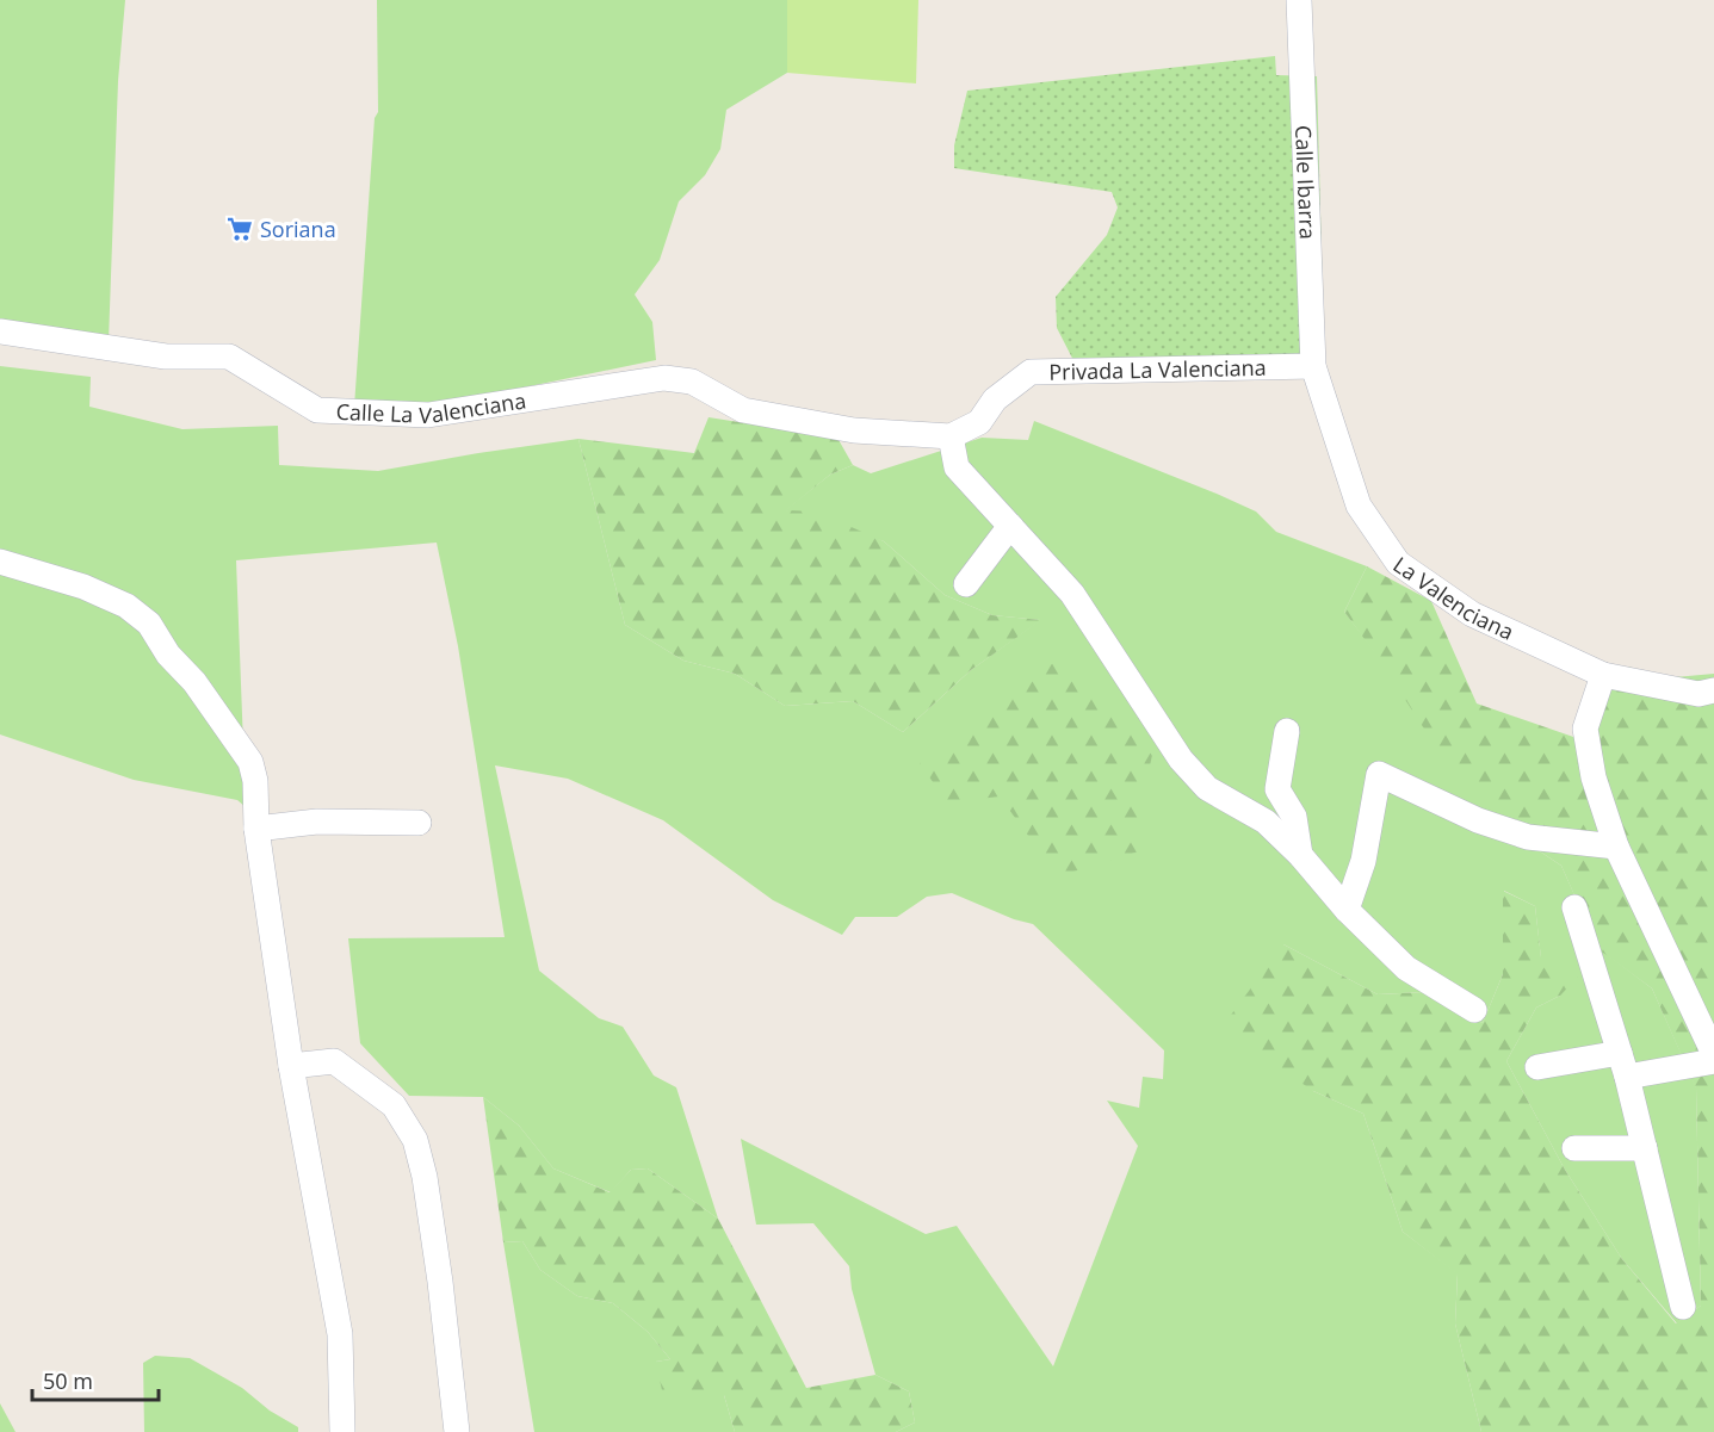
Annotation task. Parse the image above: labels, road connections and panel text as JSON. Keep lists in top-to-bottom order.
{
  "streets": {
    "street": [
      "Calle Ibarra",
      "Privada La Valenciana",
      "Calle La Valenciana",
      "La Valenciana"
    ]
  },
  "crossings": [
    ["Calle Ibarra", "Privada La Valenciana"],
    ["Calle Ibarra", "La Valenciana"],
    ["Privada La Valenciana", "Calle La Valenciana"],
    ["Privada La Valenciana", "La Valenciana"]
  ],
  "places": {
    "supermarket": ["Soriana"]
  },
  "scale_bar": "50 m"
}
